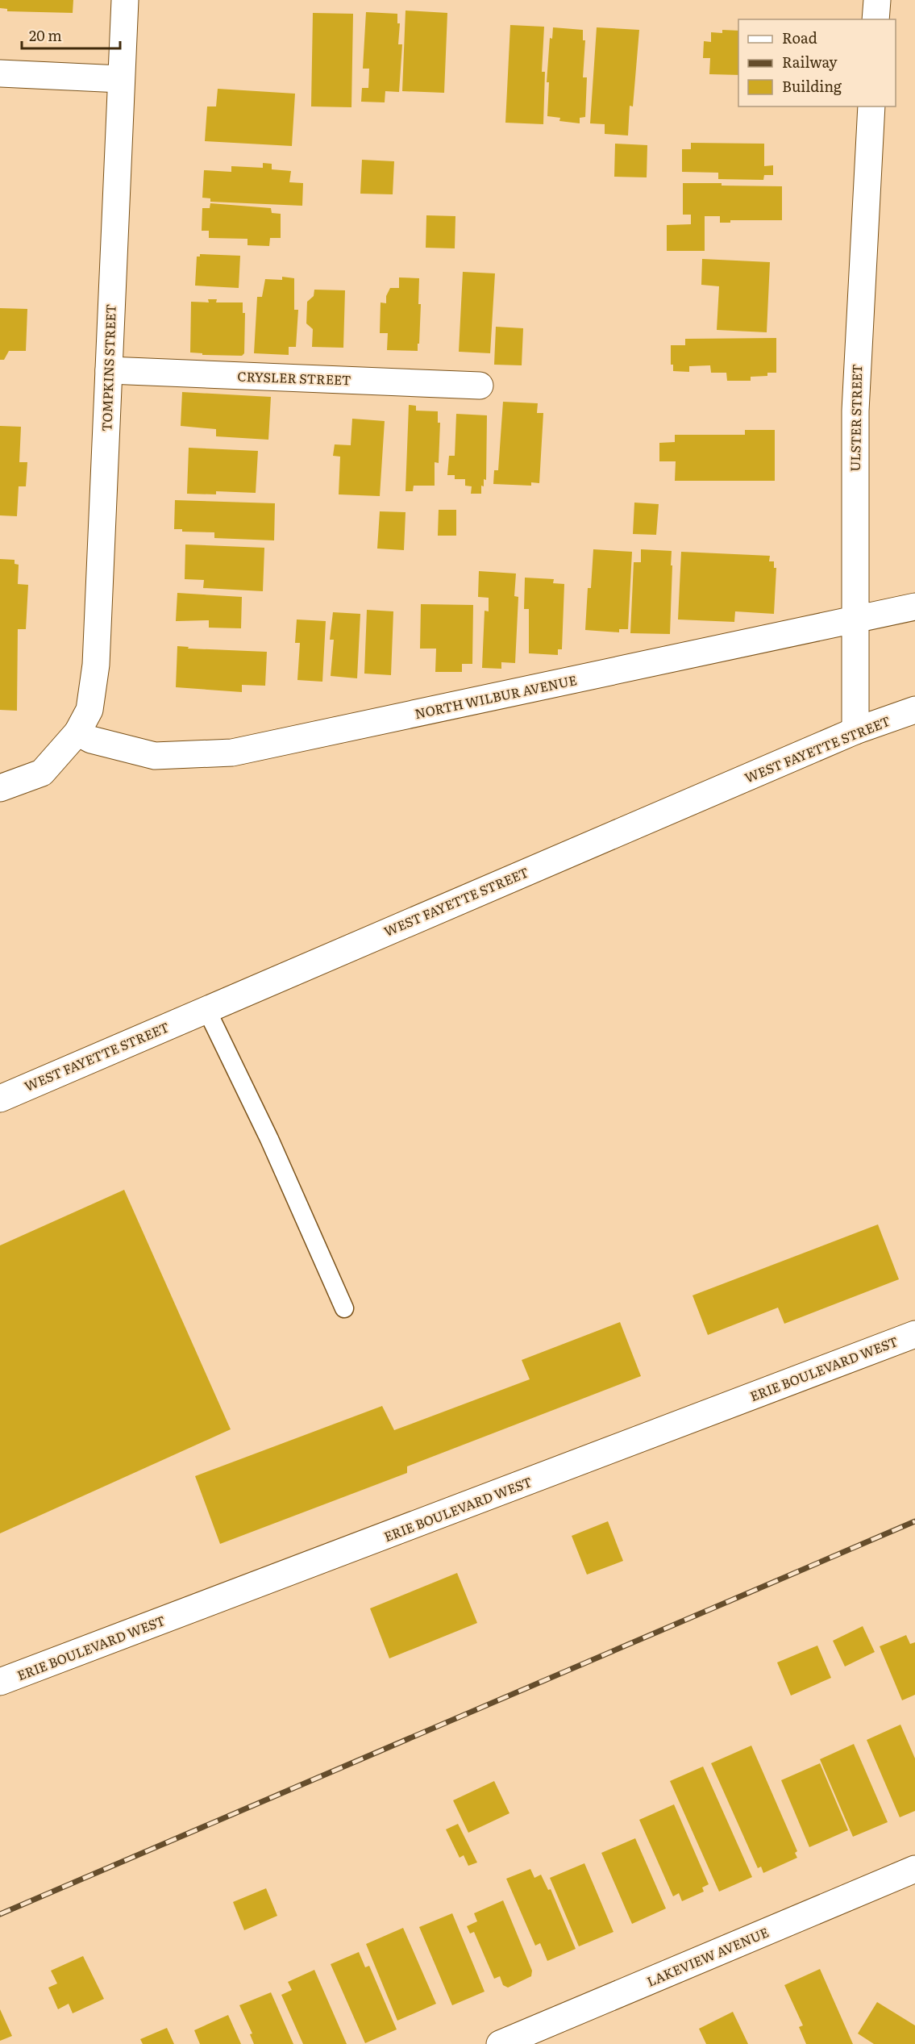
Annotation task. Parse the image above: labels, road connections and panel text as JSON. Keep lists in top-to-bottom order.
{
  "streets": {
    "street": [
      "TOMPKINS STREET",
      "CRYSLER STREET",
      "ULSTER STREET",
      "NORTH WILBUR AVENUE",
      "WEST FAYETTE STREET",
      "ERIE BOULEVARD WEST",
      "LAKEVIEW AVENUE"
    ]
  },
  "crossings": [
    ["TOMPKINS STREET", "CRYSLER STREET"],
    ["TOMPKINS STREET", "NORTH WILBUR AVENUE"],
    ["ULSTER STREET", "NORTH WILBUR AVENUE"],
    ["ULSTER STREET", "WEST FAYETTE STREET"]
  ],
  "legend": ["Road", "Railway", "Building"],
  "scale_bar": "20 m"
}
